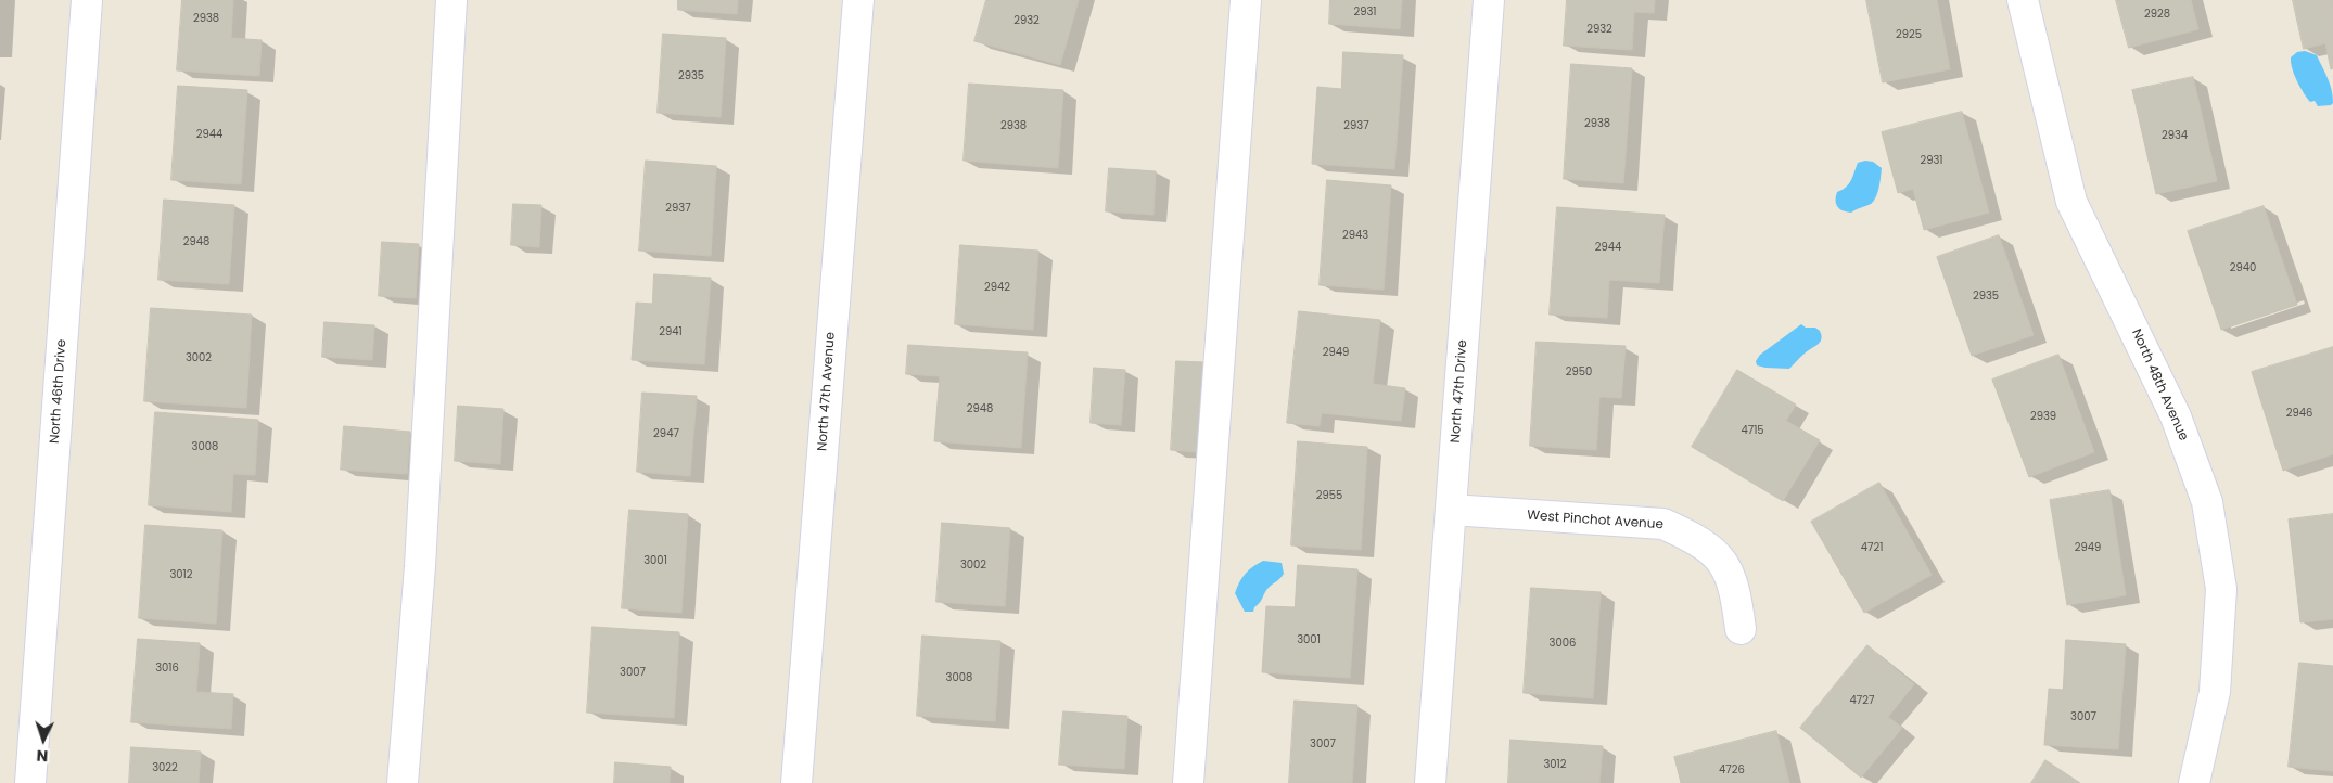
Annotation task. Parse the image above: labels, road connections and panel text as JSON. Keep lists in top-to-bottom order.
{
  "streets": {
    "street": [
      "North 48th Avenue",
      "North 46th Drive",
      "North 47th Avenue",
      "North 47th Drive",
      "West Pinchot Avenue"
    ]
  },
  "crossings": [
    ["North 47th Drive", "West Pinchot Avenue"]
  ],
  "house_numbers": [
    "2931",
    "2928",
    "2938",
    "2932",
    "2932",
    "2925",
    "2935",
    "2938",
    "2938",
    "2937",
    "2944",
    "2934",
    "2931",
    "2937",
    "2943",
    "2948",
    "2944",
    "2940",
    "2942",
    "2935",
    "2941",
    "2949",
    "3002",
    "2950",
    "2948",
    "2946",
    "2939",
    "4715",
    "2947",
    "3008",
    "2955",
    "4721",
    "2949",
    "3001",
    "3002",
    "3012",
    "3001",
    "3006",
    "3016",
    "3007",
    "3008",
    "4727",
    "3007",
    "3007",
    "3012",
    "3022",
    "4726"
  ],
  "north": "bottom"
}
